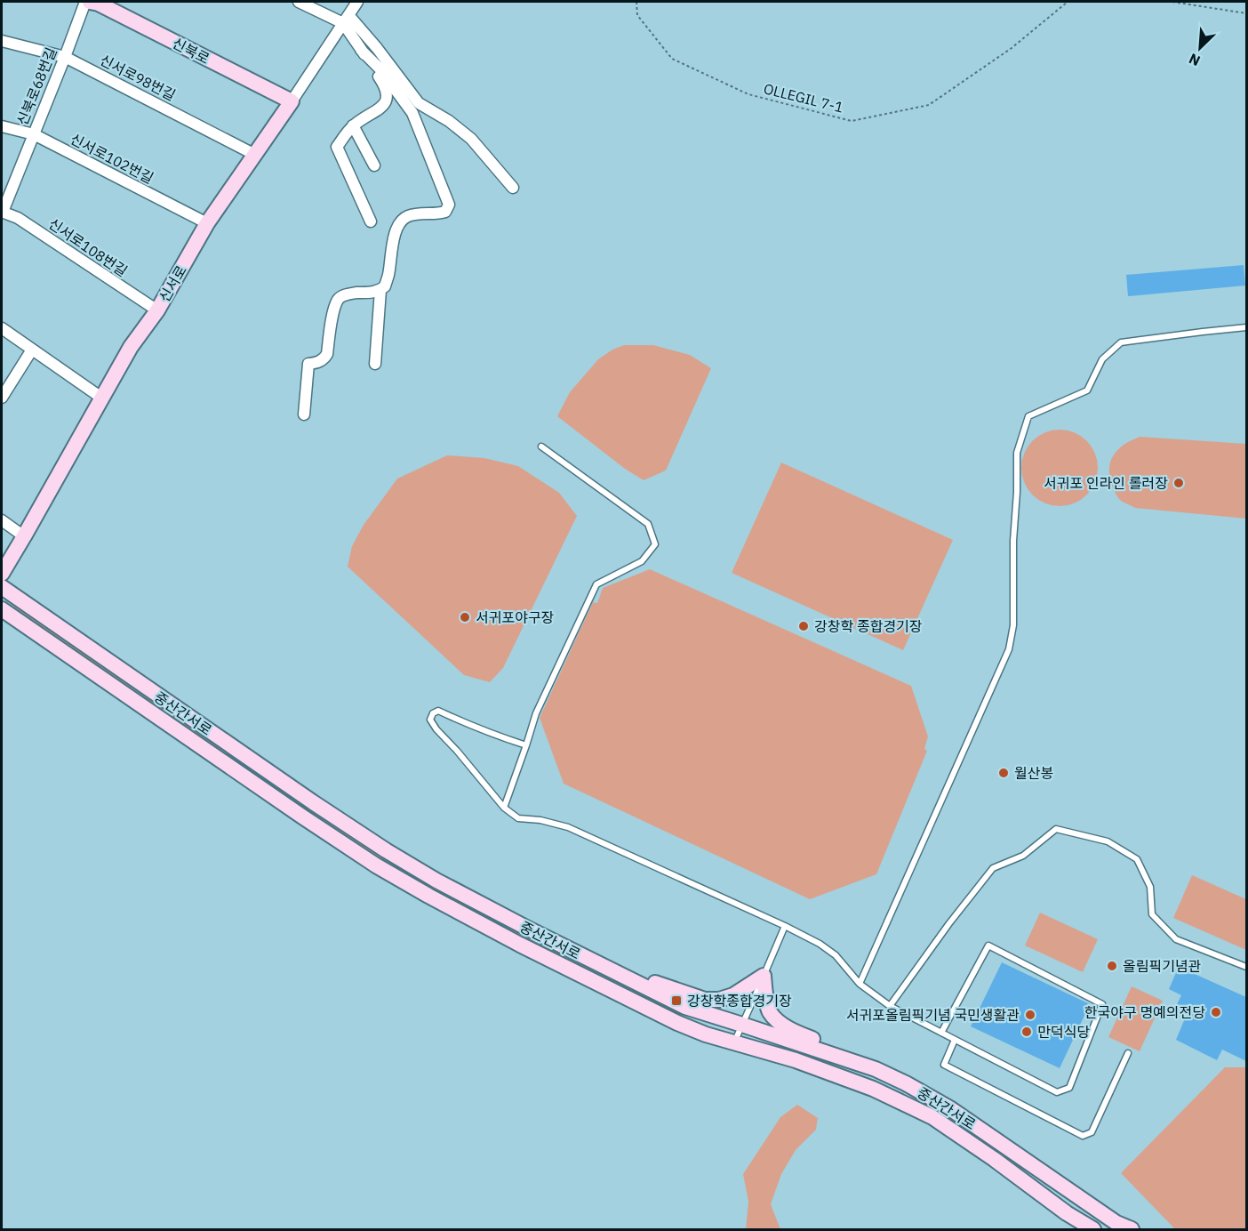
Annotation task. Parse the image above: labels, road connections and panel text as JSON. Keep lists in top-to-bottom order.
{
  "streets": {
    "main road": ["신북로", "신서로", "중산간서로"],
    "street": [
      "신서로98번길",
      "신북로68번길",
      "신서로102번길",
      "신서로108번길"
    ],
    "path": ["OLLEGIL 7-1"]
  },
  "crossings": [
    ["신북로", "신서로"],
    ["신서로98번길", "신북로68번길"],
    ["신서로98번길", "신서로"],
    ["신북로68번길", "신서로102번길"],
    ["신북로68번길", "신서로108번길"],
    ["신서로102번길", "신서로"],
    ["신서로108번길", "신서로"]
  ],
  "places": {
    "other": [
      "서귀포 인라인 롤러장",
      "서귀포야구장",
      "강창학 종합경기장",
      "월산봉",
      "올림픽기념관",
      "한국야구 명예의전당",
      "서귀포올림픽기념 국민생활관",
      "만덕식당"
    ],
    "transit": ["강창학종합경기장"]
  },
  "north": "bottom left"
}
